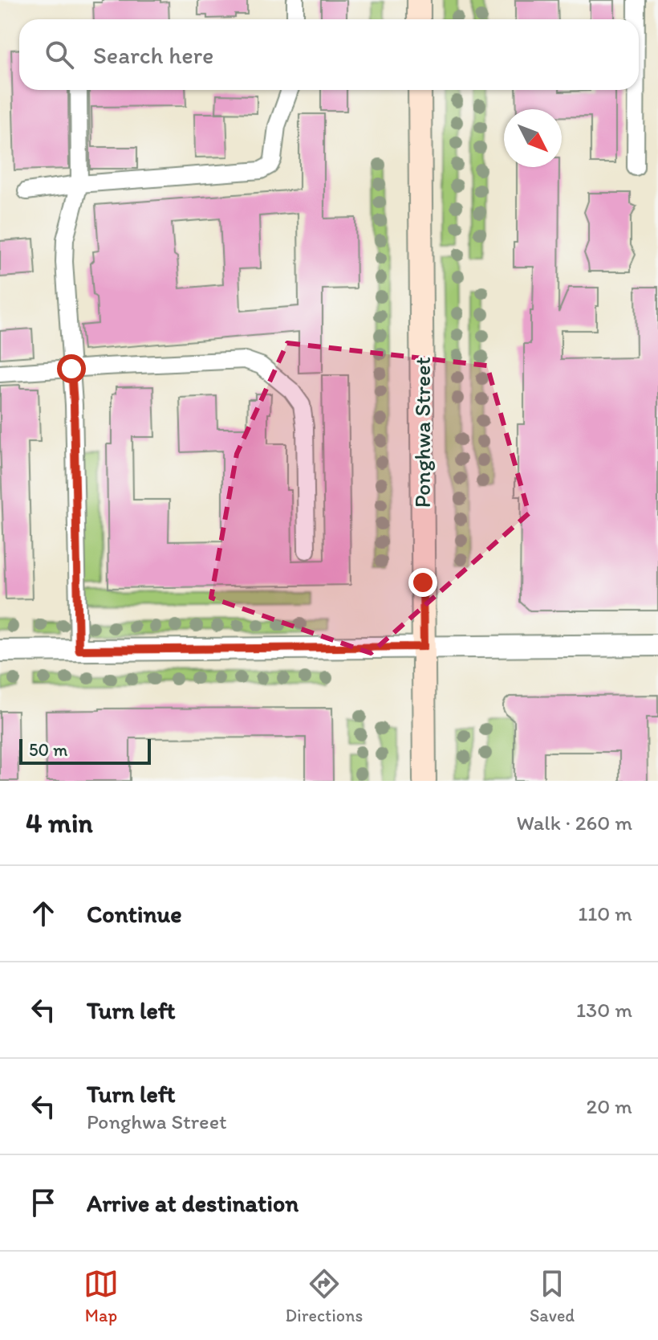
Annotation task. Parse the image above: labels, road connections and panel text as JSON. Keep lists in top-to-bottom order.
{
  "streets": {
    "main road": ["Ponghwa Street"]
  },
  "scale_bar": "50 m",
  "north": "bottom right",
  "page": {
    "search": "Search here",
    "scale": "50 m",
    "heading": ["4 min", "Walk · 260 m"],
    "list": [
      ["Continue", "110 m"],
      ["Turn left", "130 m"],
      ["Turn left", "Ponghwa Street", "20 m"],
      "Arrive at destination"
    ],
    "nav": ["Map", "Directions", "Saved"]
  }
}
